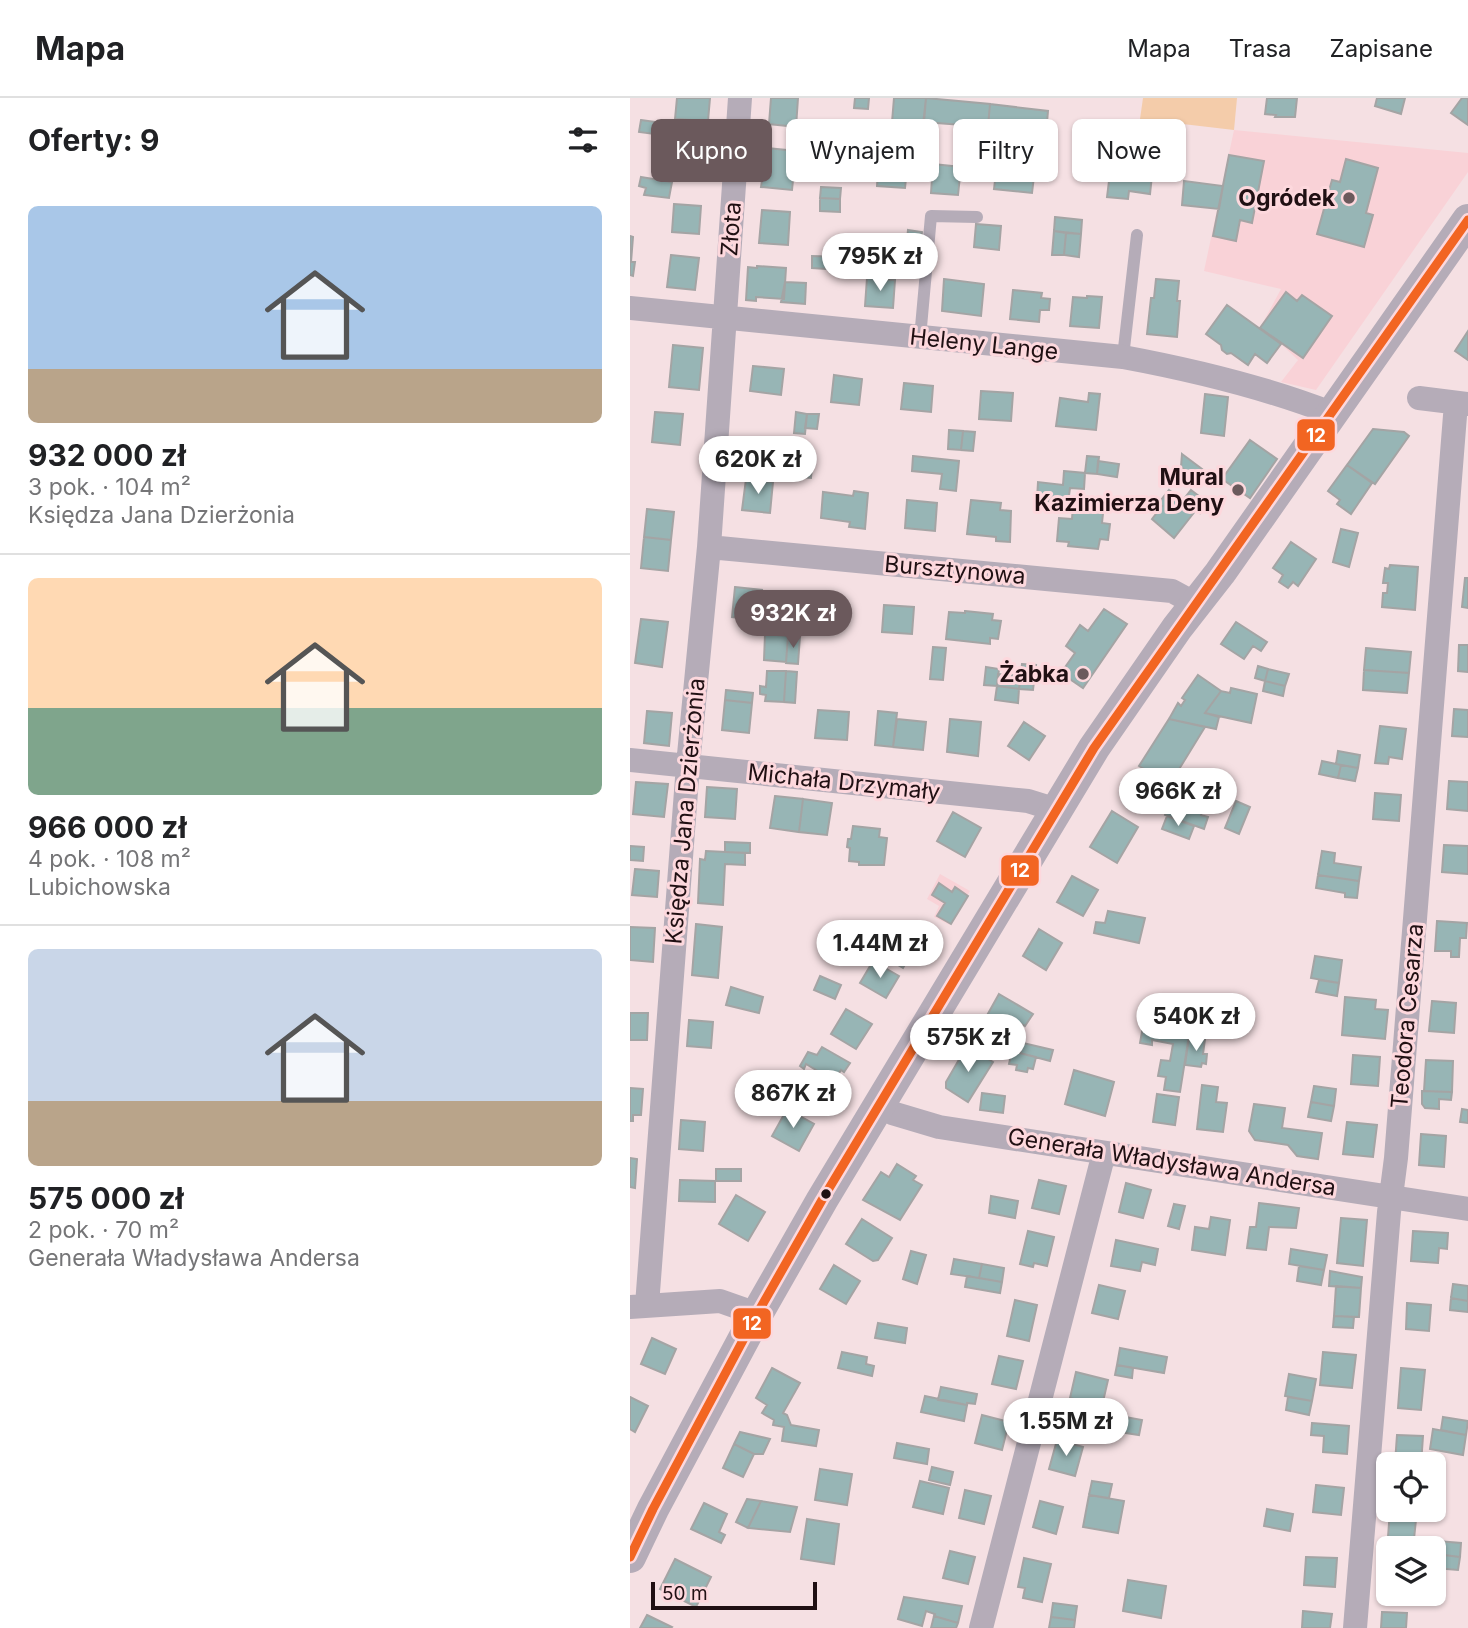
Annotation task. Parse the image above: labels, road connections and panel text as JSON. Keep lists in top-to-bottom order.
{
  "streets": {
    "street": [
      "Złota",
      "Heleny Lange",
      "Bursztynowa",
      "Michała Drzymały",
      "Księdza Jana Dzierżonia",
      "Teodora Cesarza",
      "Generała Władysława Andersa"
    ]
  },
  "crossings": [
    ["Złota", "Heleny Lange"],
    ["Złota", "Księdza Jana Dzierżonia"],
    ["Heleny Lange", "Księdza Jana Dzierżonia"],
    ["Bursztynowa", "Księdza Jana Dzierżonia"],
    ["Michała Drzymały", "Księdza Jana Dzierżonia"],
    ["Teodora Cesarza", "Generała Władysława Andersa"]
  ],
  "places": ["Ogródek", "Mural Kazimierza Deny", "Żabka"],
  "lines": ["transit line 12"],
  "scale_bar": "50 m",
  "page": {
    "header": "Mapa",
    "nav": ["Mapa", "Trasa", "Zapisane"],
    "heading": "Oferty: 9",
    "chip": [
      "Kupno",
      "Wynajem",
      "Filtry",
      "Nowe"
    ],
    "list": [
      {
        "name": "932 000 zł",
        "note": "3 pok. · 104 m² · Księdza Jana Dzierżonia"
      },
      {
        "name": "966 000 zł",
        "note": "4 pok. · 108 m² · Lubichowska"
      },
      {
        "name": "575 000 zł",
        "note": "2 pok. · 70 m² · Generała Władysława Andersa"
      }
    ],
    "price": [
      "795K zł",
      "620K zł",
      "932K zł",
      "966K zł",
      "1.44M zł",
      "540K zł",
      "575K zł",
      "867K zł",
      "1.55M zł"
    ],
    "scale": "50 m"
  }
}
